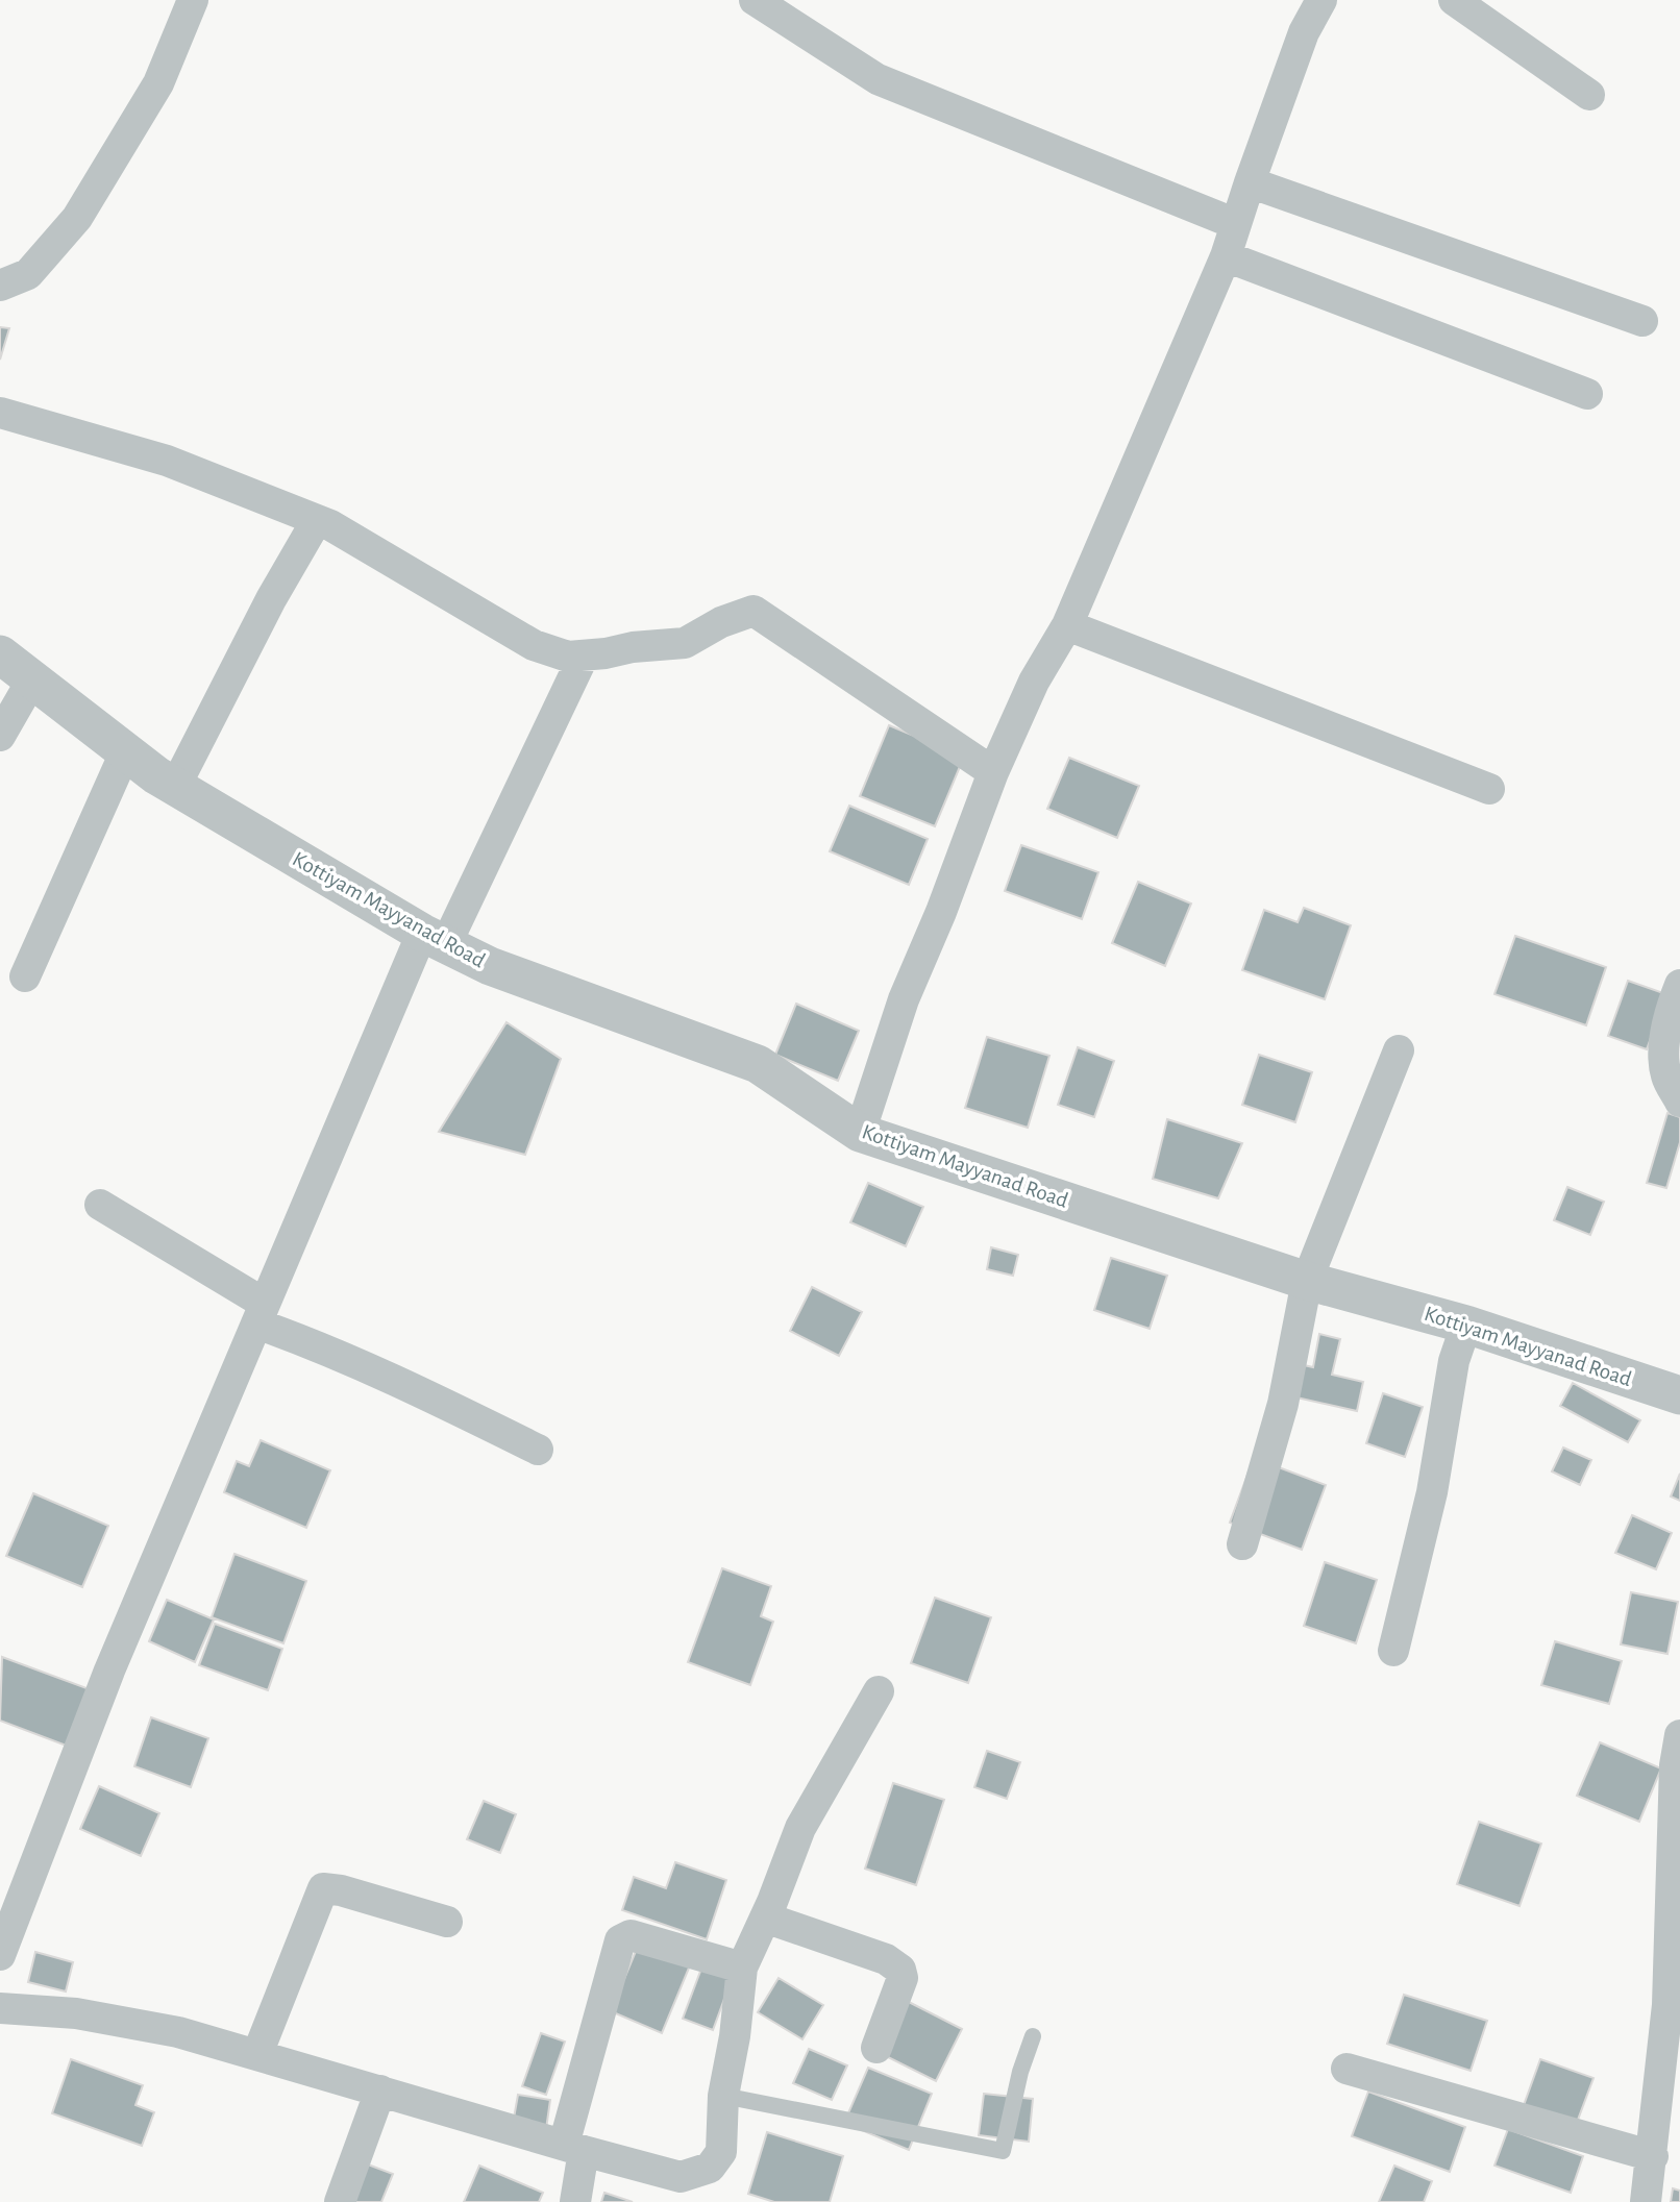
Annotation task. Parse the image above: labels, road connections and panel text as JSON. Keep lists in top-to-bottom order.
{
  "streets": {
    "street": ["Kottiyam Mayyanad Road"]
  }
}
